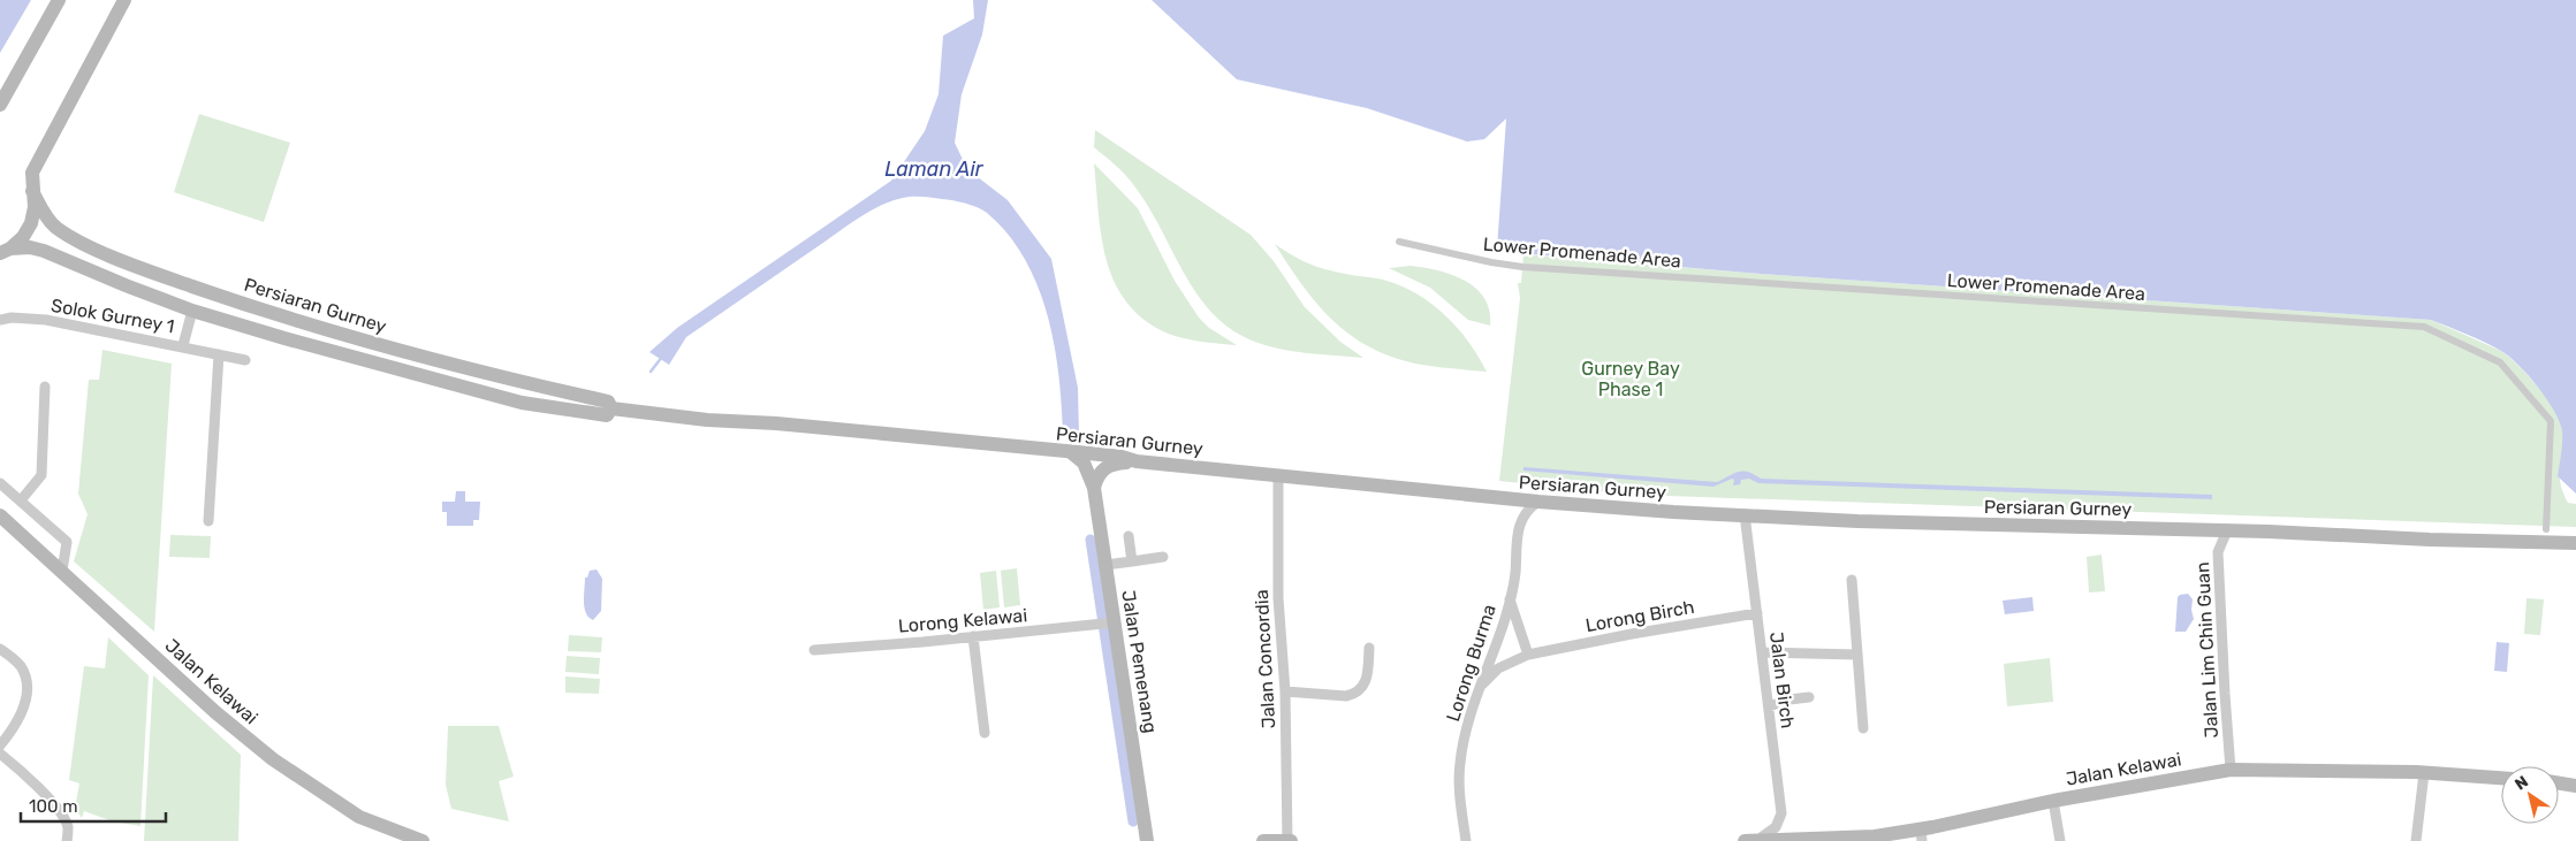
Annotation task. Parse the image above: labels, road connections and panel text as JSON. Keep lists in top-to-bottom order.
{
  "streets": {
    "main road": ["Persiaran Gurney", "Jalan Pemenang", "Jalan Kelawai"],
    "street": [
      "Lower Promenade Area",
      "Solok Gurney 1",
      "Lorong Birch",
      "Lorong Kelawai",
      "Jalan Lim Chin Guan",
      "Jalan Concordia",
      "Lorong Burma",
      "Jalan Birch"
    ]
  },
  "crossings": [
    ["Persiaran Gurney", "Jalan Lim Chin Guan"],
    ["Persiaran Gurney", "Jalan Concordia"],
    ["Persiaran Gurney", "Jalan Pemenang"],
    ["Persiaran Gurney", "Lorong Burma"],
    ["Persiaran Gurney", "Jalan Birch"],
    ["Lorong Birch", "Lorong Burma"],
    ["Lorong Birch", "Jalan Birch"],
    ["Lorong Kelawai", "Jalan Pemenang"],
    ["Jalan Lim Chin Guan", "Jalan Kelawai"],
    ["Jalan Birch", "Jalan Kelawai"]
  ],
  "water": ["Laman Air"],
  "parks": ["Gurney Bay Phase 1"],
  "scale_bar": "100 m",
  "north": "top left"
}
